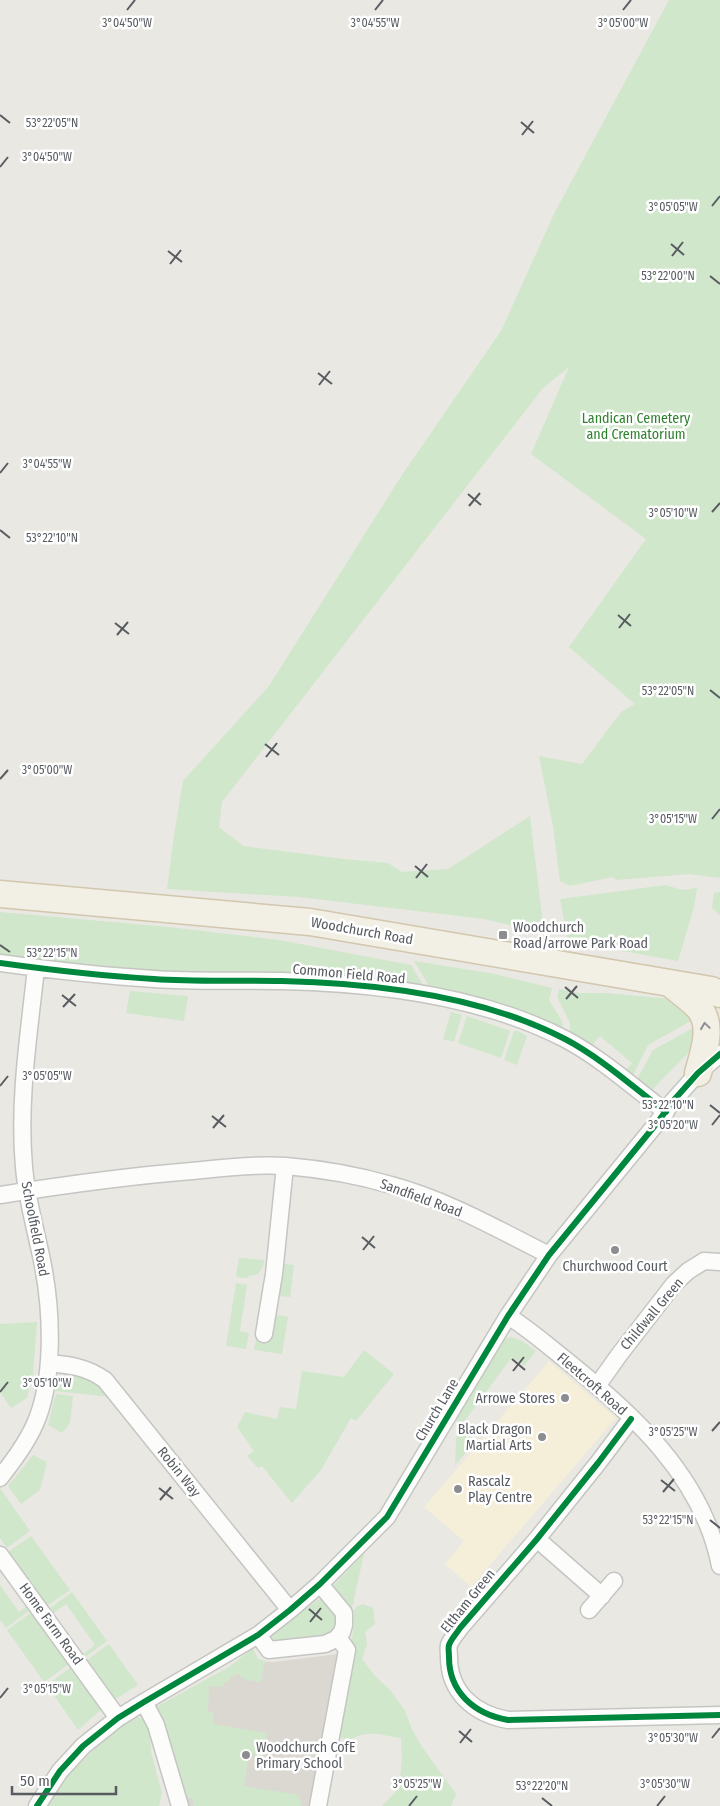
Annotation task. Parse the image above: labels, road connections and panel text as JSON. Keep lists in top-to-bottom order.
{
  "streets": {
    "main road": ["Woodchurch Road"],
    "street": [
      "Common Field Road",
      "Sandfield Road",
      "Schoolfield Road",
      "Childwall Green",
      "Fleetcroft Road",
      "Church Lane",
      "Robin Way",
      "Eltham Green",
      "Home Farm Road"
    ]
  },
  "crossings": [
    ["Common Field Road", "Schoolfield Road"],
    ["Common Field Road", "Church Lane"],
    ["Sandfield Road", "Schoolfield Road"],
    ["Sandfield Road", "Church Lane"],
    ["Schoolfield Road", "Robin Way"],
    ["Childwall Green", "Fleetcroft Road"],
    ["Fleetcroft Road", "Church Lane"],
    ["Fleetcroft Road", "Eltham Green"],
    ["Church Lane", "Robin Way"],
    ["Church Lane", "Home Farm Road"]
  ],
  "parks": ["Landican Cemetery and Crematorium"],
  "places": {
    "transit": ["Woodchurch Road/arrowe Park Road"],
    "other": [
      "Churchwood Court",
      "Arrowe Stores",
      "Black Dragon Martial Arts",
      "Rascalz Play Centre",
      "Woodchurch CofE Primary School"
    ]
  },
  "scale_bar": "50 m",
  "coordinates": [
    "3°04'50\"W",
    "3°04'55\"W",
    "3°05'00\"W",
    "53°22'05\"N",
    "3°05'05\"W",
    "53°22'00\"N",
    "3°05'10\"W",
    "53°22'10\"N",
    "3°05'15\"W",
    "53°22'15\"N",
    "3°05'20\"W",
    "3°05'25\"W",
    "3°05'30\"W",
    "53°22'20\"N"
  ]
}
